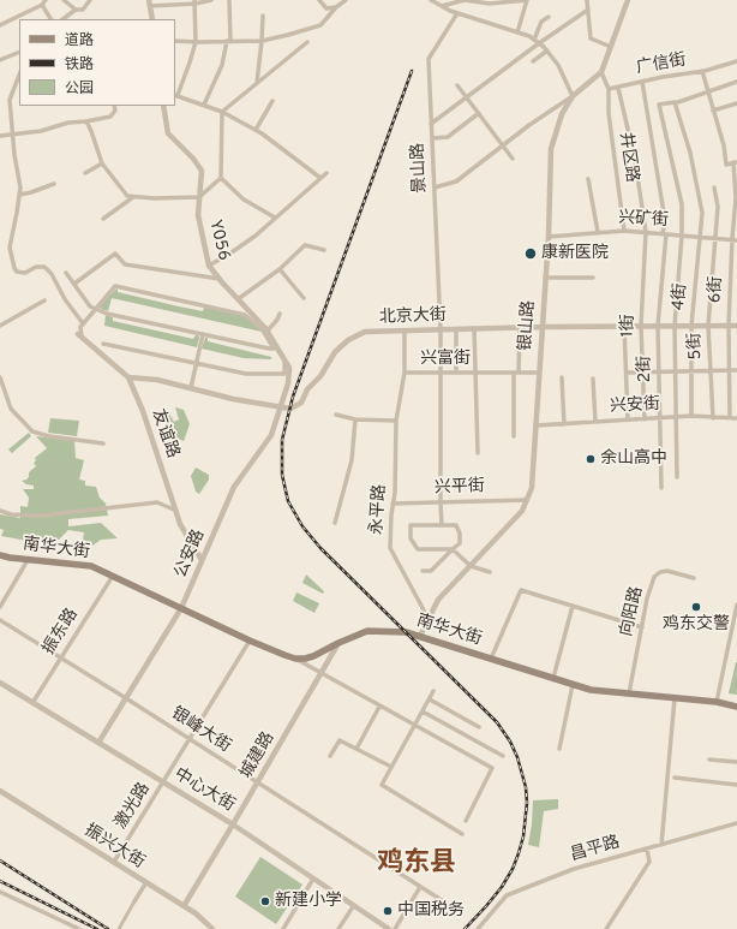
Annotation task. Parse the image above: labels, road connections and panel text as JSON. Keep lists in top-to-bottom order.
{
  "streets": {
    "main road": ["南华大街"],
    "street": [
      "广信街",
      "井区路",
      "景山路",
      "兴矿街",
      "Y056",
      "6街",
      "4街",
      "北京大街",
      "银山路",
      "1街",
      "5街",
      "兴富街",
      "2街",
      "兴安街",
      "友谊路",
      "兴平街",
      "永平路",
      "公安路",
      "向阳路",
      "振东路",
      "银峰大街",
      "城建路",
      "中心大街",
      "激光路",
      "振兴大街",
      "昌平路"
    ]
  },
  "crossings": [
    ["广信街", "井区路"],
    ["广信街", "1街"],
    ["广信街", "2街"],
    ["井区路", "兴矿街"],
    ["景山路", "北京大街"],
    ["景山路", "兴富街"],
    ["景山路", "兴平街"],
    ["兴矿街", "6街"],
    ["兴矿街", "4街"],
    ["兴矿街", "银山路"],
    ["兴矿街", "1街"],
    ["兴矿街", "5街"],
    ["兴矿街", "2街"],
    ["Y056", "公安路"],
    ["6街", "北京大街"],
    ["6街", "兴安街"],
    ["4街", "北京大街"],
    ["4街", "兴安街"],
    ["北京大街", "银山路"],
    ["北京大街", "1街"],
    ["北京大街", "5街"],
    ["北京大街", "2街"],
    ["北京大街", "友谊路"],
    ["北京大街", "公安路"],
    ["银山路", "兴富街"],
    ["银山路", "兴安街"],
    ["银山路", "兴平街"],
    ["银山路", "永平路"],
    ["银山路", "南华大街"],
    ["1街", "兴安街"],
    ["5街", "兴安街"],
    ["兴富街", "永平路"],
    ["2街", "兴安街"],
    ["友谊路", "公安路"],
    ["兴平街", "永平路"],
    ["南华大街", "公安路"],
    ["南华大街", "向阳路"],
    ["南华大街", "振东路"],
    ["南华大街", "城建路"],
    ["南华大街", "激光路"],
    ["公安路", "银峰大街"],
    ["公安路", "中心大街"],
    ["振东路", "银峰大街"],
    ["振东路", "中心大街"],
    ["银峰大街", "城建路"],
    ["银峰大街", "激光路"],
    ["城建路", "中心大街"],
    ["城建路", "振兴大街"],
    ["中心大街", "激光路"],
    ["激光路", "振兴大街"]
  ],
  "districts": ["鸡东县"],
  "places": [
    "康新医院",
    "余山高中",
    "鸡东交警",
    "新建小学",
    "中国税务"
  ],
  "legend": ["道路", "铁路", "公园"]
}
